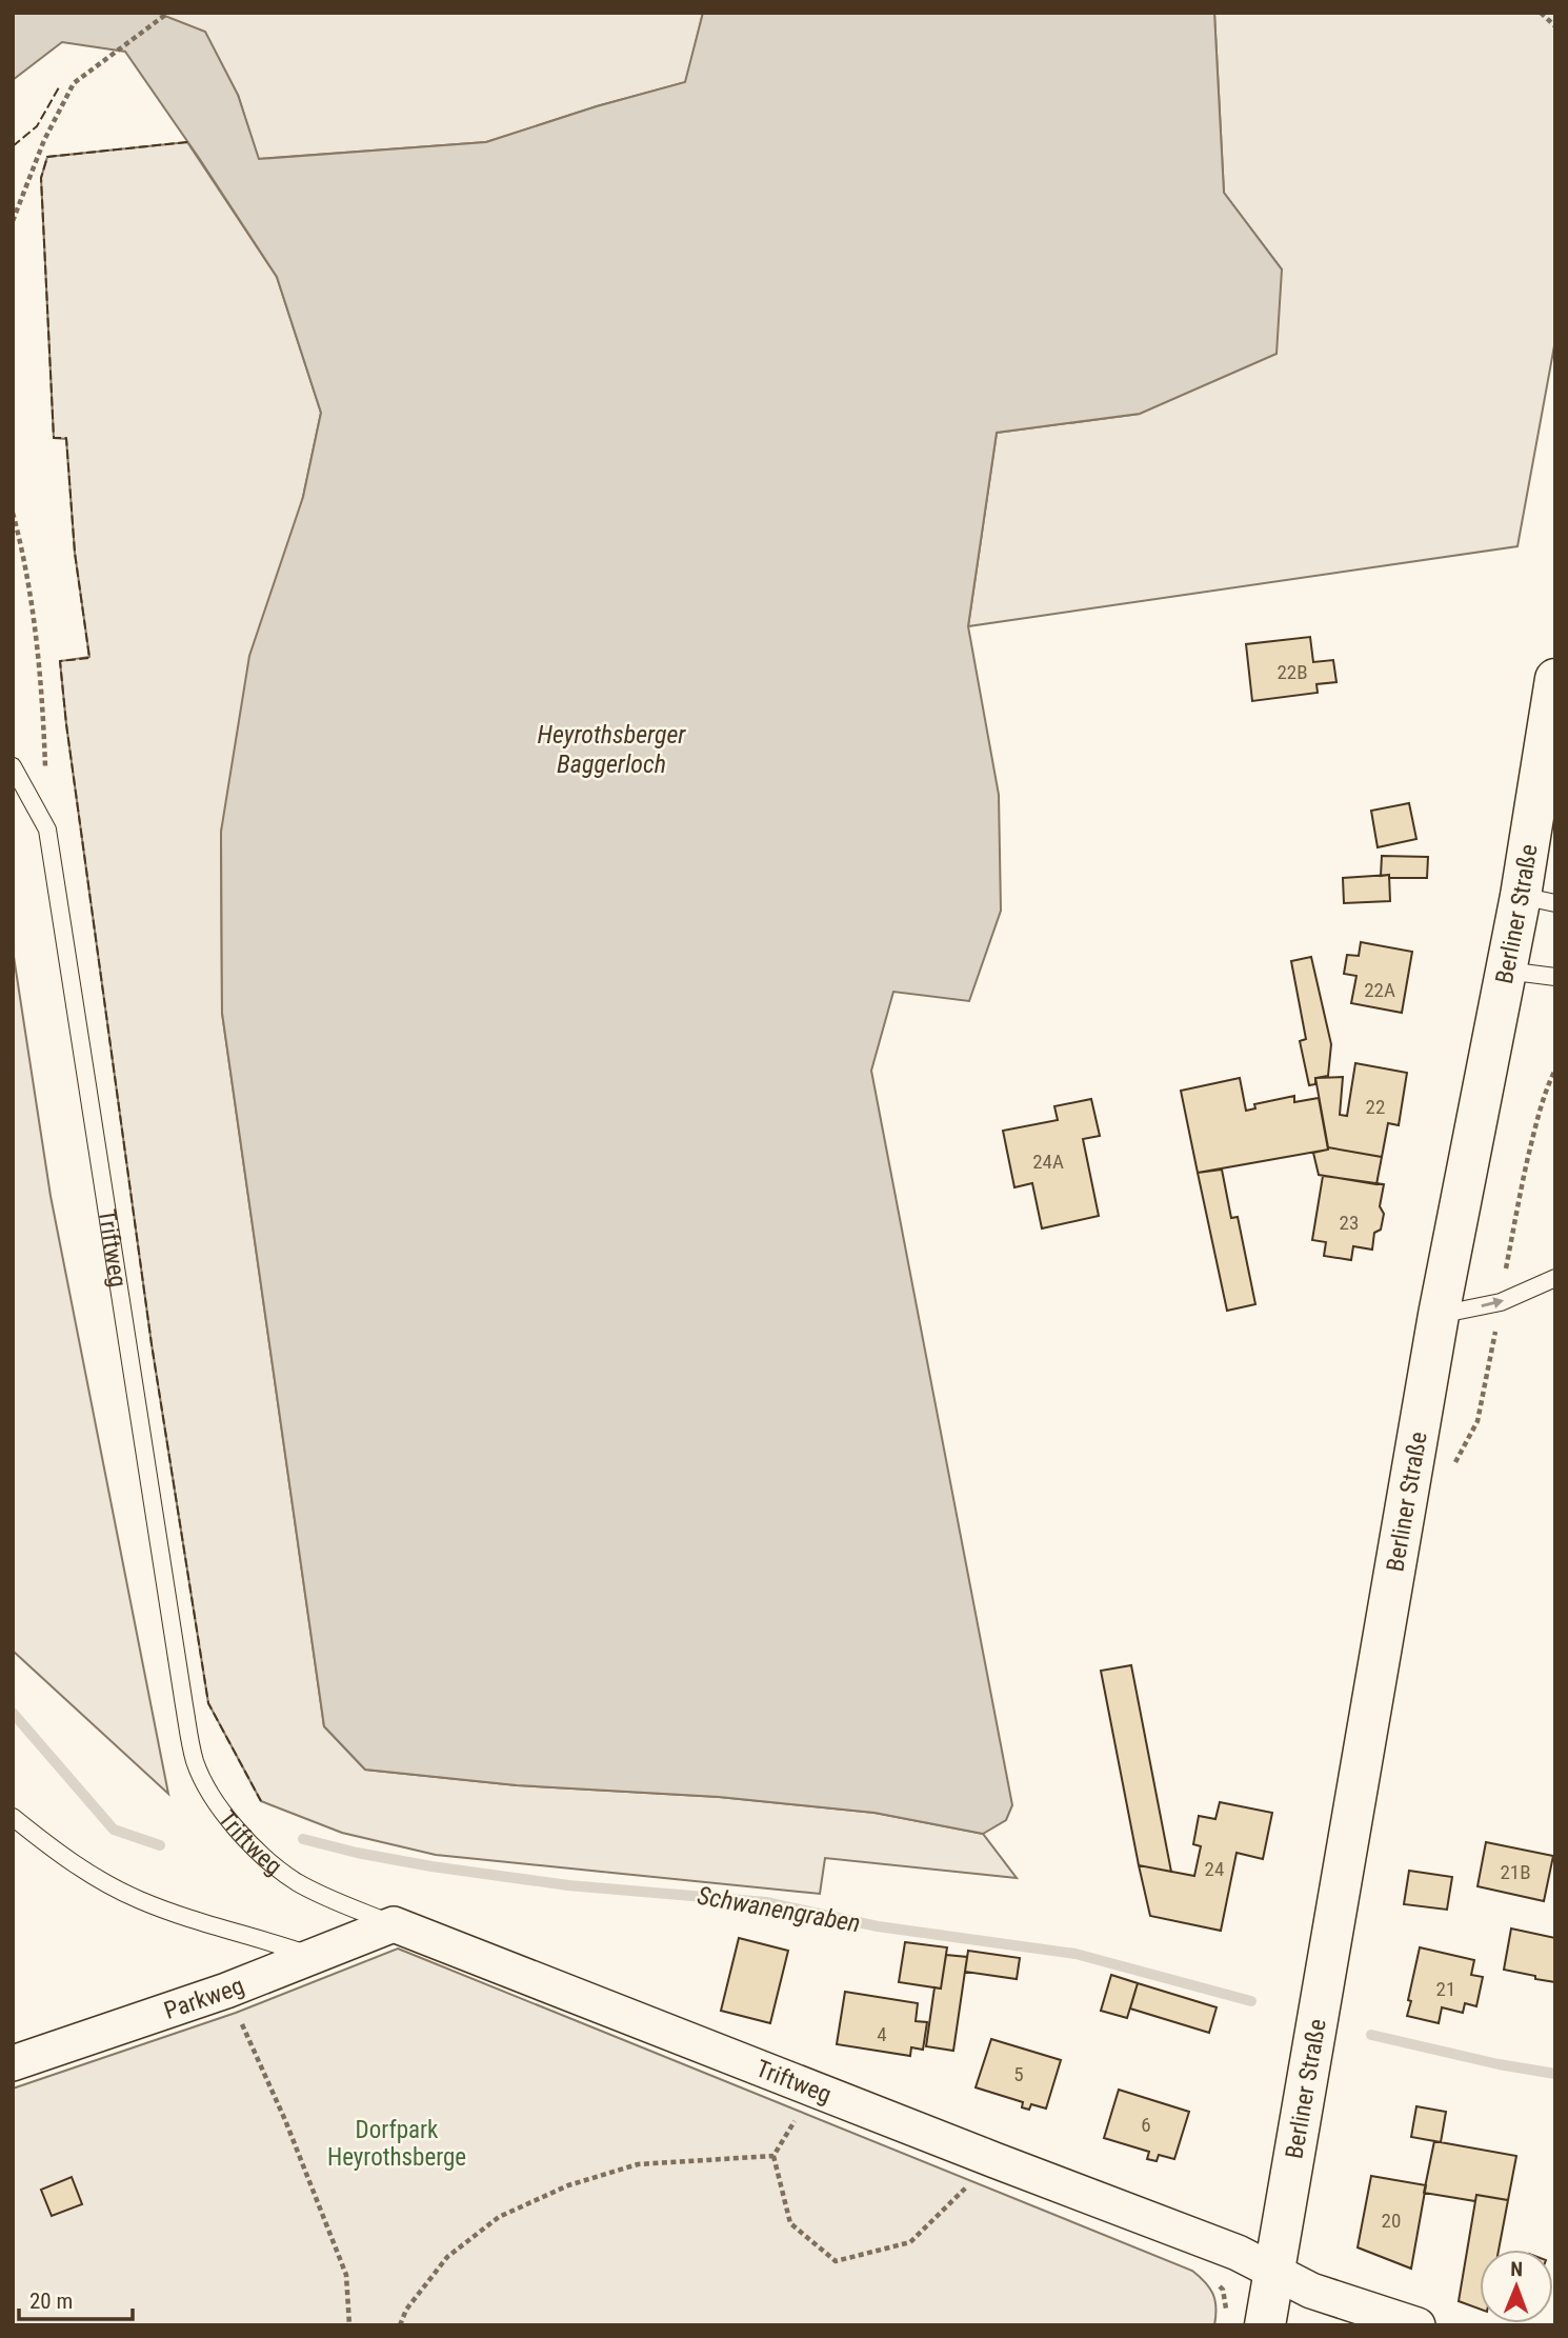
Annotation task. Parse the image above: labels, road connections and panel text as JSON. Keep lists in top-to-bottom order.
{
  "streets": {
    "main road": ["Berliner Straße"],
    "street": ["Triftweg", "Parkweg"]
  },
  "crossings": [
    ["Berliner Straße", "Triftweg"],
    ["Triftweg", "Parkweg"]
  ],
  "water": ["Heyrothsberger Baggerloch", "Schwanengraben"],
  "parks": ["Dorfpark Heyrothsberge"],
  "house_numbers": [
    "22B",
    "22A",
    "22",
    "24A",
    "23",
    "24",
    "21B",
    "21",
    "4",
    "5",
    "6",
    "20"
  ],
  "scale_bar": "20 m",
  "north": "top"
}
